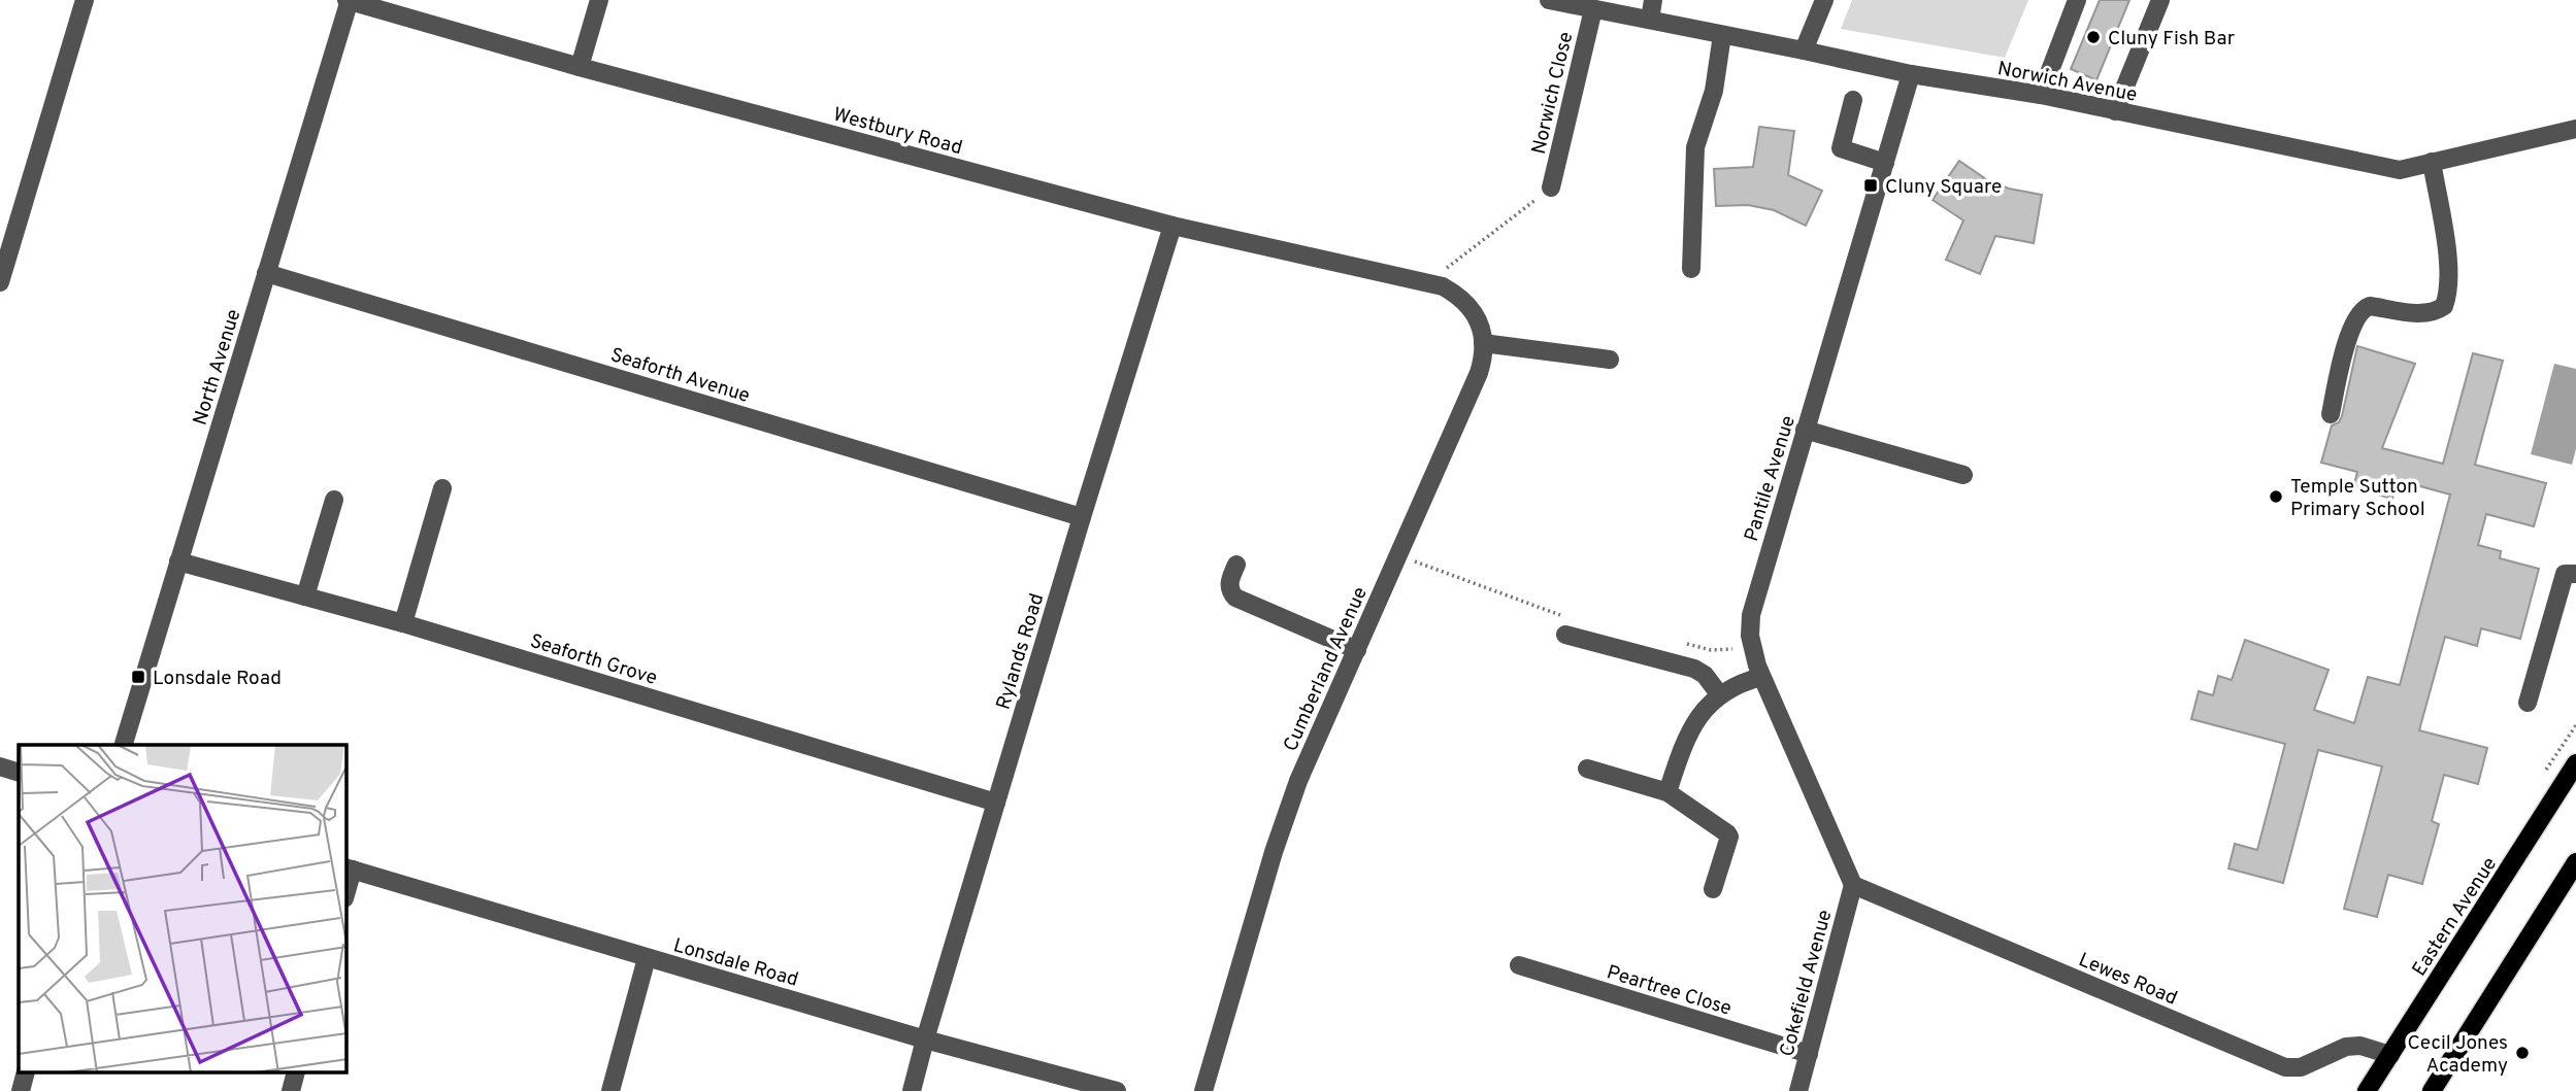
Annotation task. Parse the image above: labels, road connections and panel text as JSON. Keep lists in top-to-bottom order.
{
  "streets": {
    "main road": ["Eastern Avenue"],
    "street": [
      "Norwich Avenue",
      "Norwich Close",
      "Westbury Road",
      "North Avenue",
      "Seaforth Avenue",
      "Pantile Avenue",
      "Rylands Road",
      "Seaforth Grove",
      "Cumberland Avenue",
      "Lonsdale Road",
      "Lewes Road",
      "Cokefield Avenue",
      "Peartree Close"
    ]
  },
  "crossings": [
    ["Norwich Avenue", "Norwich Close"],
    ["Norwich Avenue", "Pantile Avenue"],
    ["Westbury Road", "North Avenue"],
    ["Westbury Road", "Rylands Road"],
    ["Westbury Road", "Cumberland Avenue"],
    ["North Avenue", "Seaforth Avenue"],
    ["North Avenue", "Seaforth Grove"],
    ["Seaforth Avenue", "Rylands Road"],
    ["Pantile Avenue", "Lewes Road"],
    ["Pantile Avenue", "Cokefield Avenue"],
    ["Rylands Road", "Seaforth Grove"],
    ["Rylands Road", "Lonsdale Road"],
    ["Eastern Avenue", "Lewes Road"],
    ["Lewes Road", "Cokefield Avenue"],
    ["Cokefield Avenue", "Peartree Close"]
  ],
  "places": {
    "other": ["Cluny Fish Bar", "Temple Sutton Primary School", "Cecil Jones Academy"],
    "transit": ["Cluny Square", "Lonsdale Road"]
  }
}
